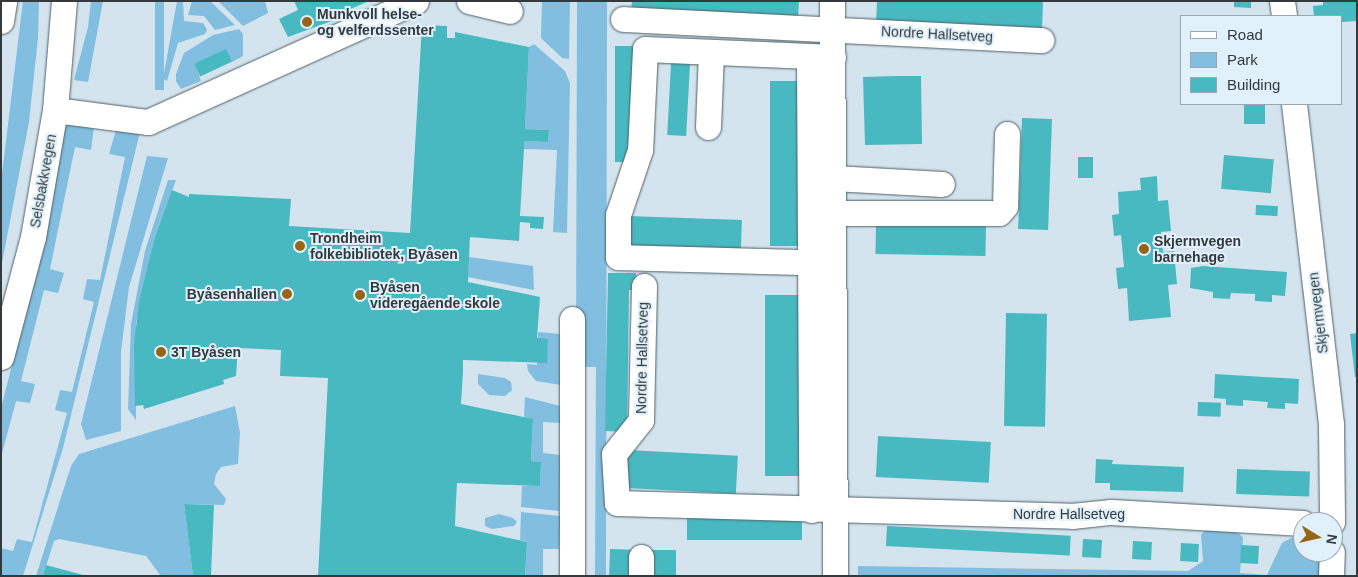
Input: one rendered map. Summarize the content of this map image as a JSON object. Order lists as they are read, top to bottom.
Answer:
{
  "streets": {
    "street": ["Nordre Hallsetveg", "Selsbakkvegen", "Skjermvegen"]
  },
  "places": [
    "Munkvoll helse- og velferdssenter",
    "Trondheim folkebibliotek, Byåsen",
    "Skjermvegen barnehage",
    "Byåsenhallen",
    "Byåsen videregående skole",
    "3T Byåsen"
  ],
  "legend": ["Road", "Park", "Building"],
  "north": "right"
}
